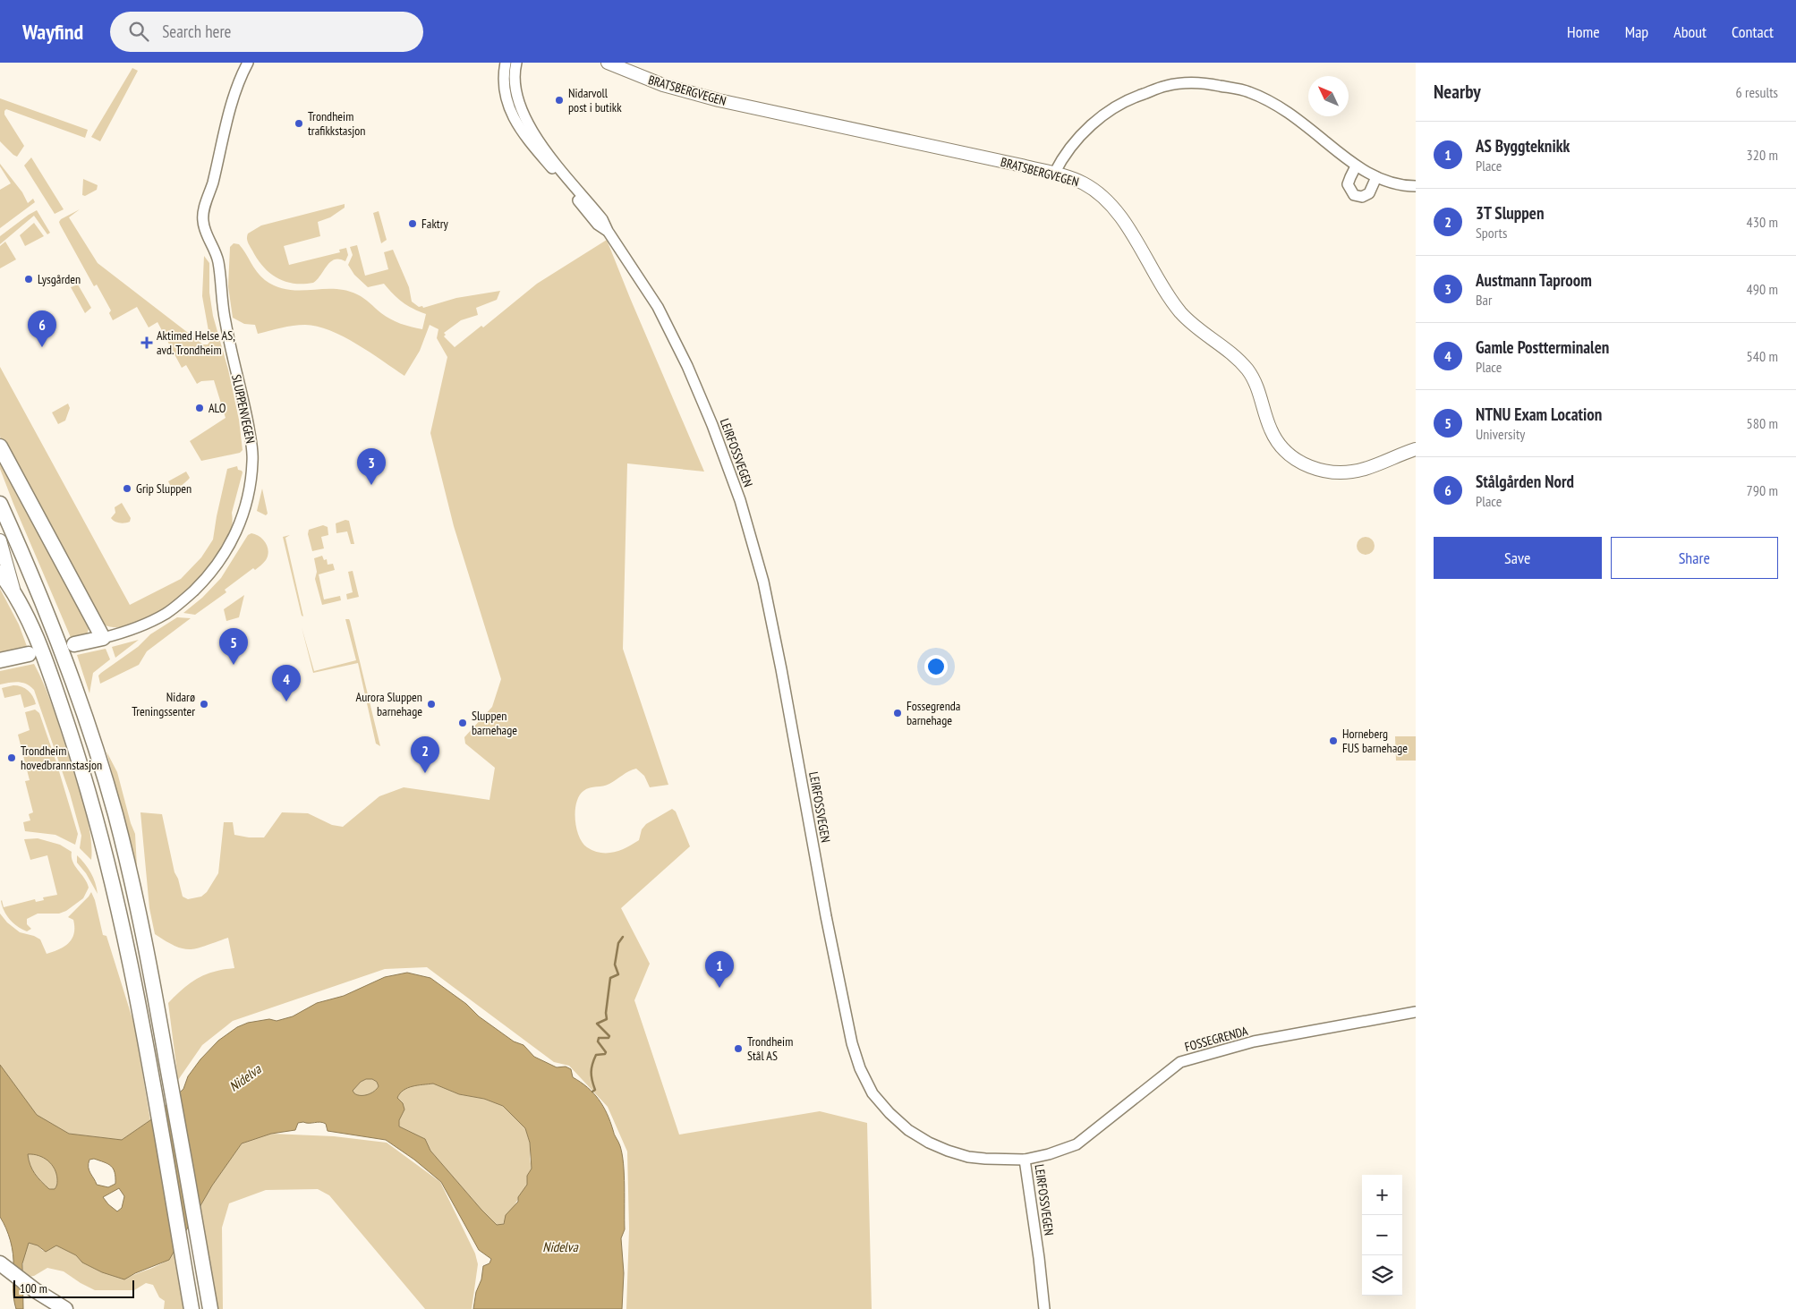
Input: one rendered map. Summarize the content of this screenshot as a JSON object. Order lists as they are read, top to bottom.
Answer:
{
  "streets": {
    "highway": ["SLUPPENVEGEN"],
    "main road": ["BRATSBERGVEGEN"],
    "street": ["LEIRFOSSVEGEN", "FOSSEGRENDA"]
  },
  "crossings": [
    ["LEIRFOSSVEGEN", "FOSSEGRENDA"]
  ],
  "water": ["Nidelva"],
  "places": {
    "other": [
      "Nidarvoll post i butikk",
      "Trondheim trafikkstasjon",
      "Faktry",
      "Lysgården",
      "ALO",
      "Grip Sluppen",
      "Nidarø Treningssenter",
      "Aurora Sluppen barnehage",
      "Fossegrenda barnehage",
      "Sluppen barnehage",
      "Horneberg FUS barnehage",
      "Trondheim hovedbrannstasjon",
      "Trondheim Stål AS"
    ],
    "health": ["Aktimed Helse AS, avd. Trondheim"]
  },
  "scale_bar": "100 m",
  "north": "top left",
  "page": {
    "header": "Wayfind",
    "search": "Search here",
    "nav": [
      "Home",
      "Map",
      "About",
      "Contact"
    ],
    "heading": ["Nearby", "6 results"],
    "list": [
      {
        "mark": "1",
        "name": "AS Byggteknikk",
        "note": "Place",
        "value": "320 m"
      },
      {
        "mark": "2",
        "name": "3T Sluppen",
        "note": "Sports",
        "value": "430 m"
      },
      {
        "mark": "3",
        "name": "Austmann Taproom",
        "note": "Bar",
        "value": "490 m"
      },
      {
        "mark": "4",
        "name": "Gamle Postterminalen",
        "note": "Place",
        "value": "540 m"
      },
      {
        "mark": "5",
        "name": "NTNU Exam Location",
        "note": "University",
        "value": "580 m"
      },
      {
        "mark": "6",
        "name": "Stålgården Nord",
        "note": "Place",
        "value": "790 m"
      }
    ],
    "pins": [
      "6",
      "3",
      "5",
      "4",
      "2",
      "1"
    ],
    "buttons": ["Save", "Share"],
    "map_buttons": ["+", "−"],
    "scale": "100 m"
  }
}
